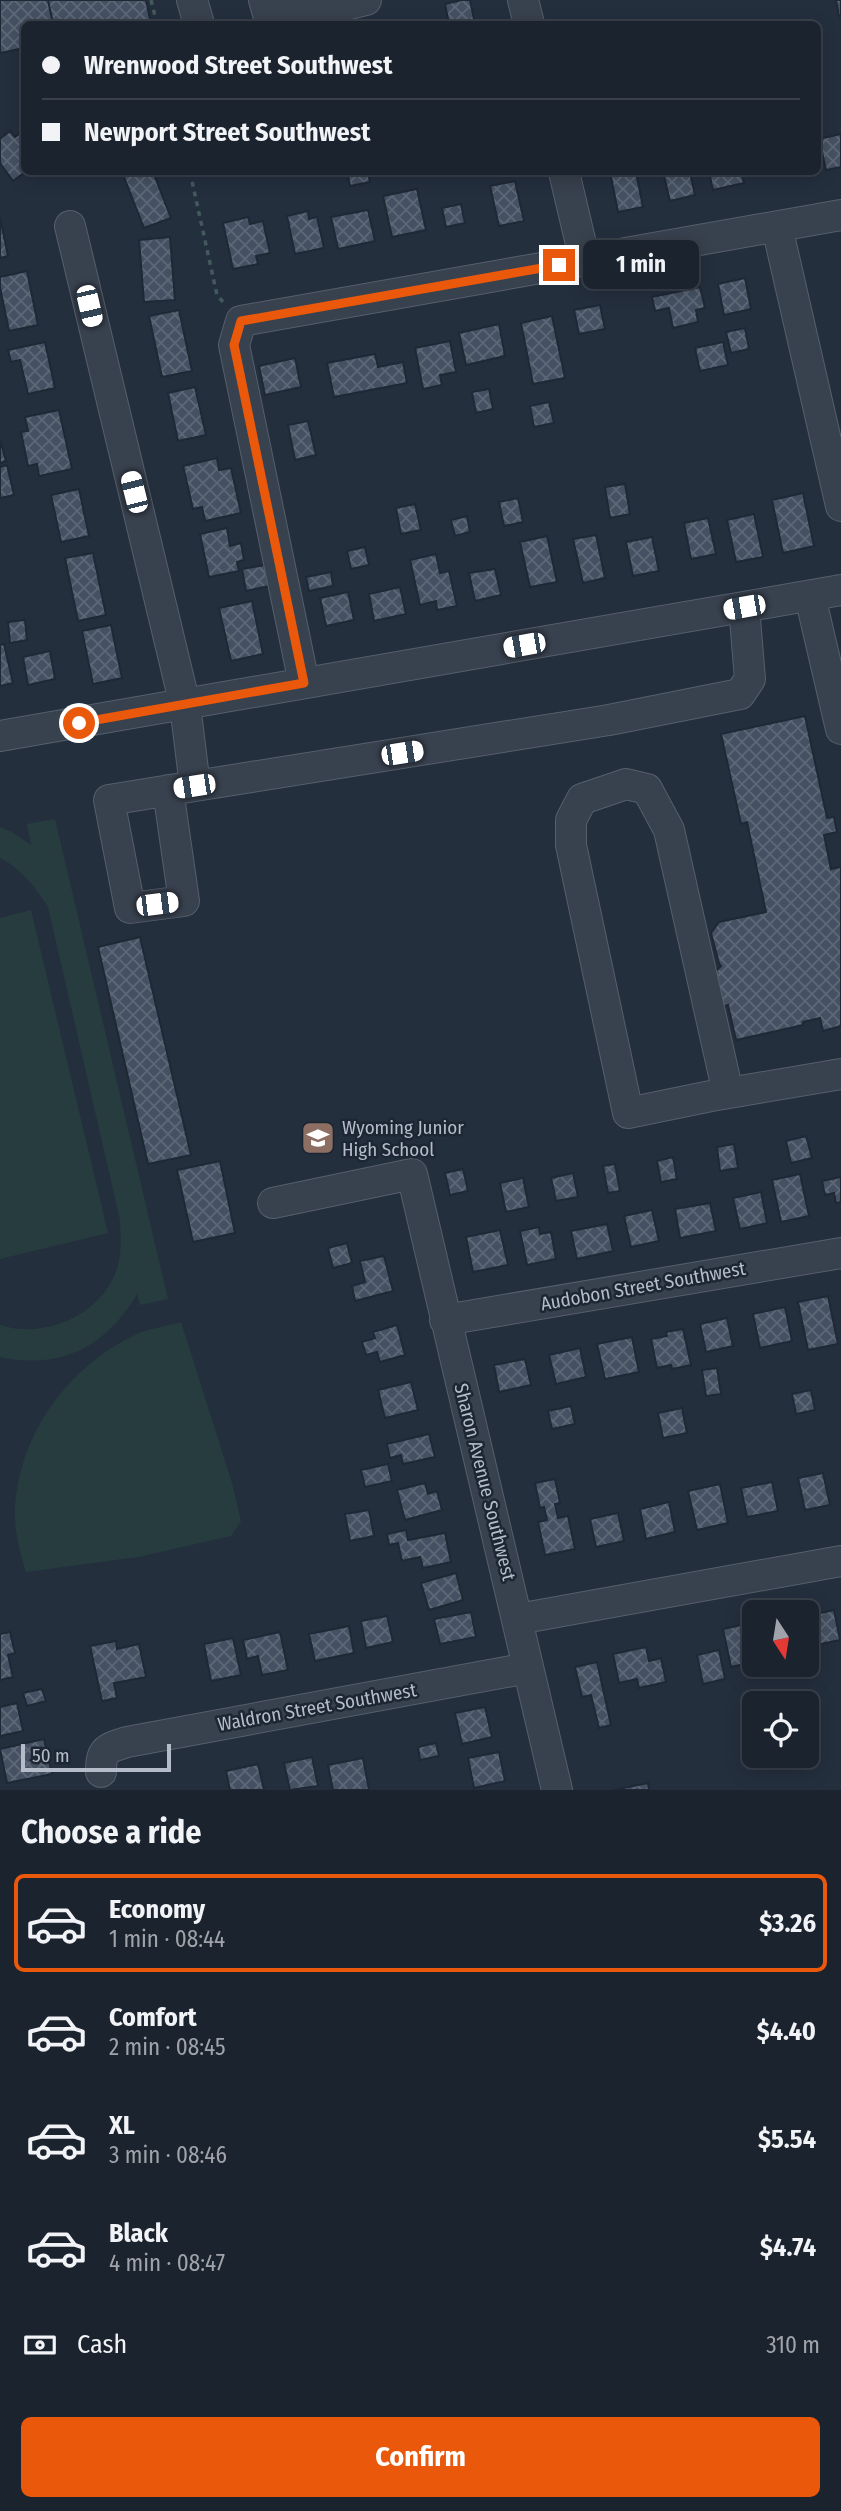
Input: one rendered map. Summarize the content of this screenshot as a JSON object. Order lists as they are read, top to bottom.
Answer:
{
  "streets": {
    "street": ["Audobon Street Southwest", "Sharon Avenue Southwest", "Waldron Street Southwest"]
  },
  "crossings": [
    ["Audobon Street Southwest", "Sharon Avenue Southwest"],
    ["Sharon Avenue Southwest", "Waldron Street Southwest"]
  ],
  "places": {
    "school or university": ["Wyoming Junior High School"]
  },
  "scale_bar": "50 m",
  "north": "bottom",
  "page": {
    "banner": ["Wrenwood Street Southwest", "Newport Street Southwest"],
    "bubble": "1 min",
    "scale": "50 m",
    "heading": "Choose a ride",
    "list": [
      {
        "name": "Economy",
        "note": "1 min · 08:44",
        "value": "$3.26"
      },
      {
        "name": "Comfort",
        "note": "2 min · 08:45",
        "value": "$4.40"
      },
      {
        "name": "XL",
        "note": "3 min · 08:46",
        "value": "$5.54"
      },
      {
        "name": "Black",
        "note": "4 min · 08:47",
        "value": "$4.74"
      }
    ],
    "pay": ["Cash", "310 m"],
    "buttons": "Confirm"
  }
}
